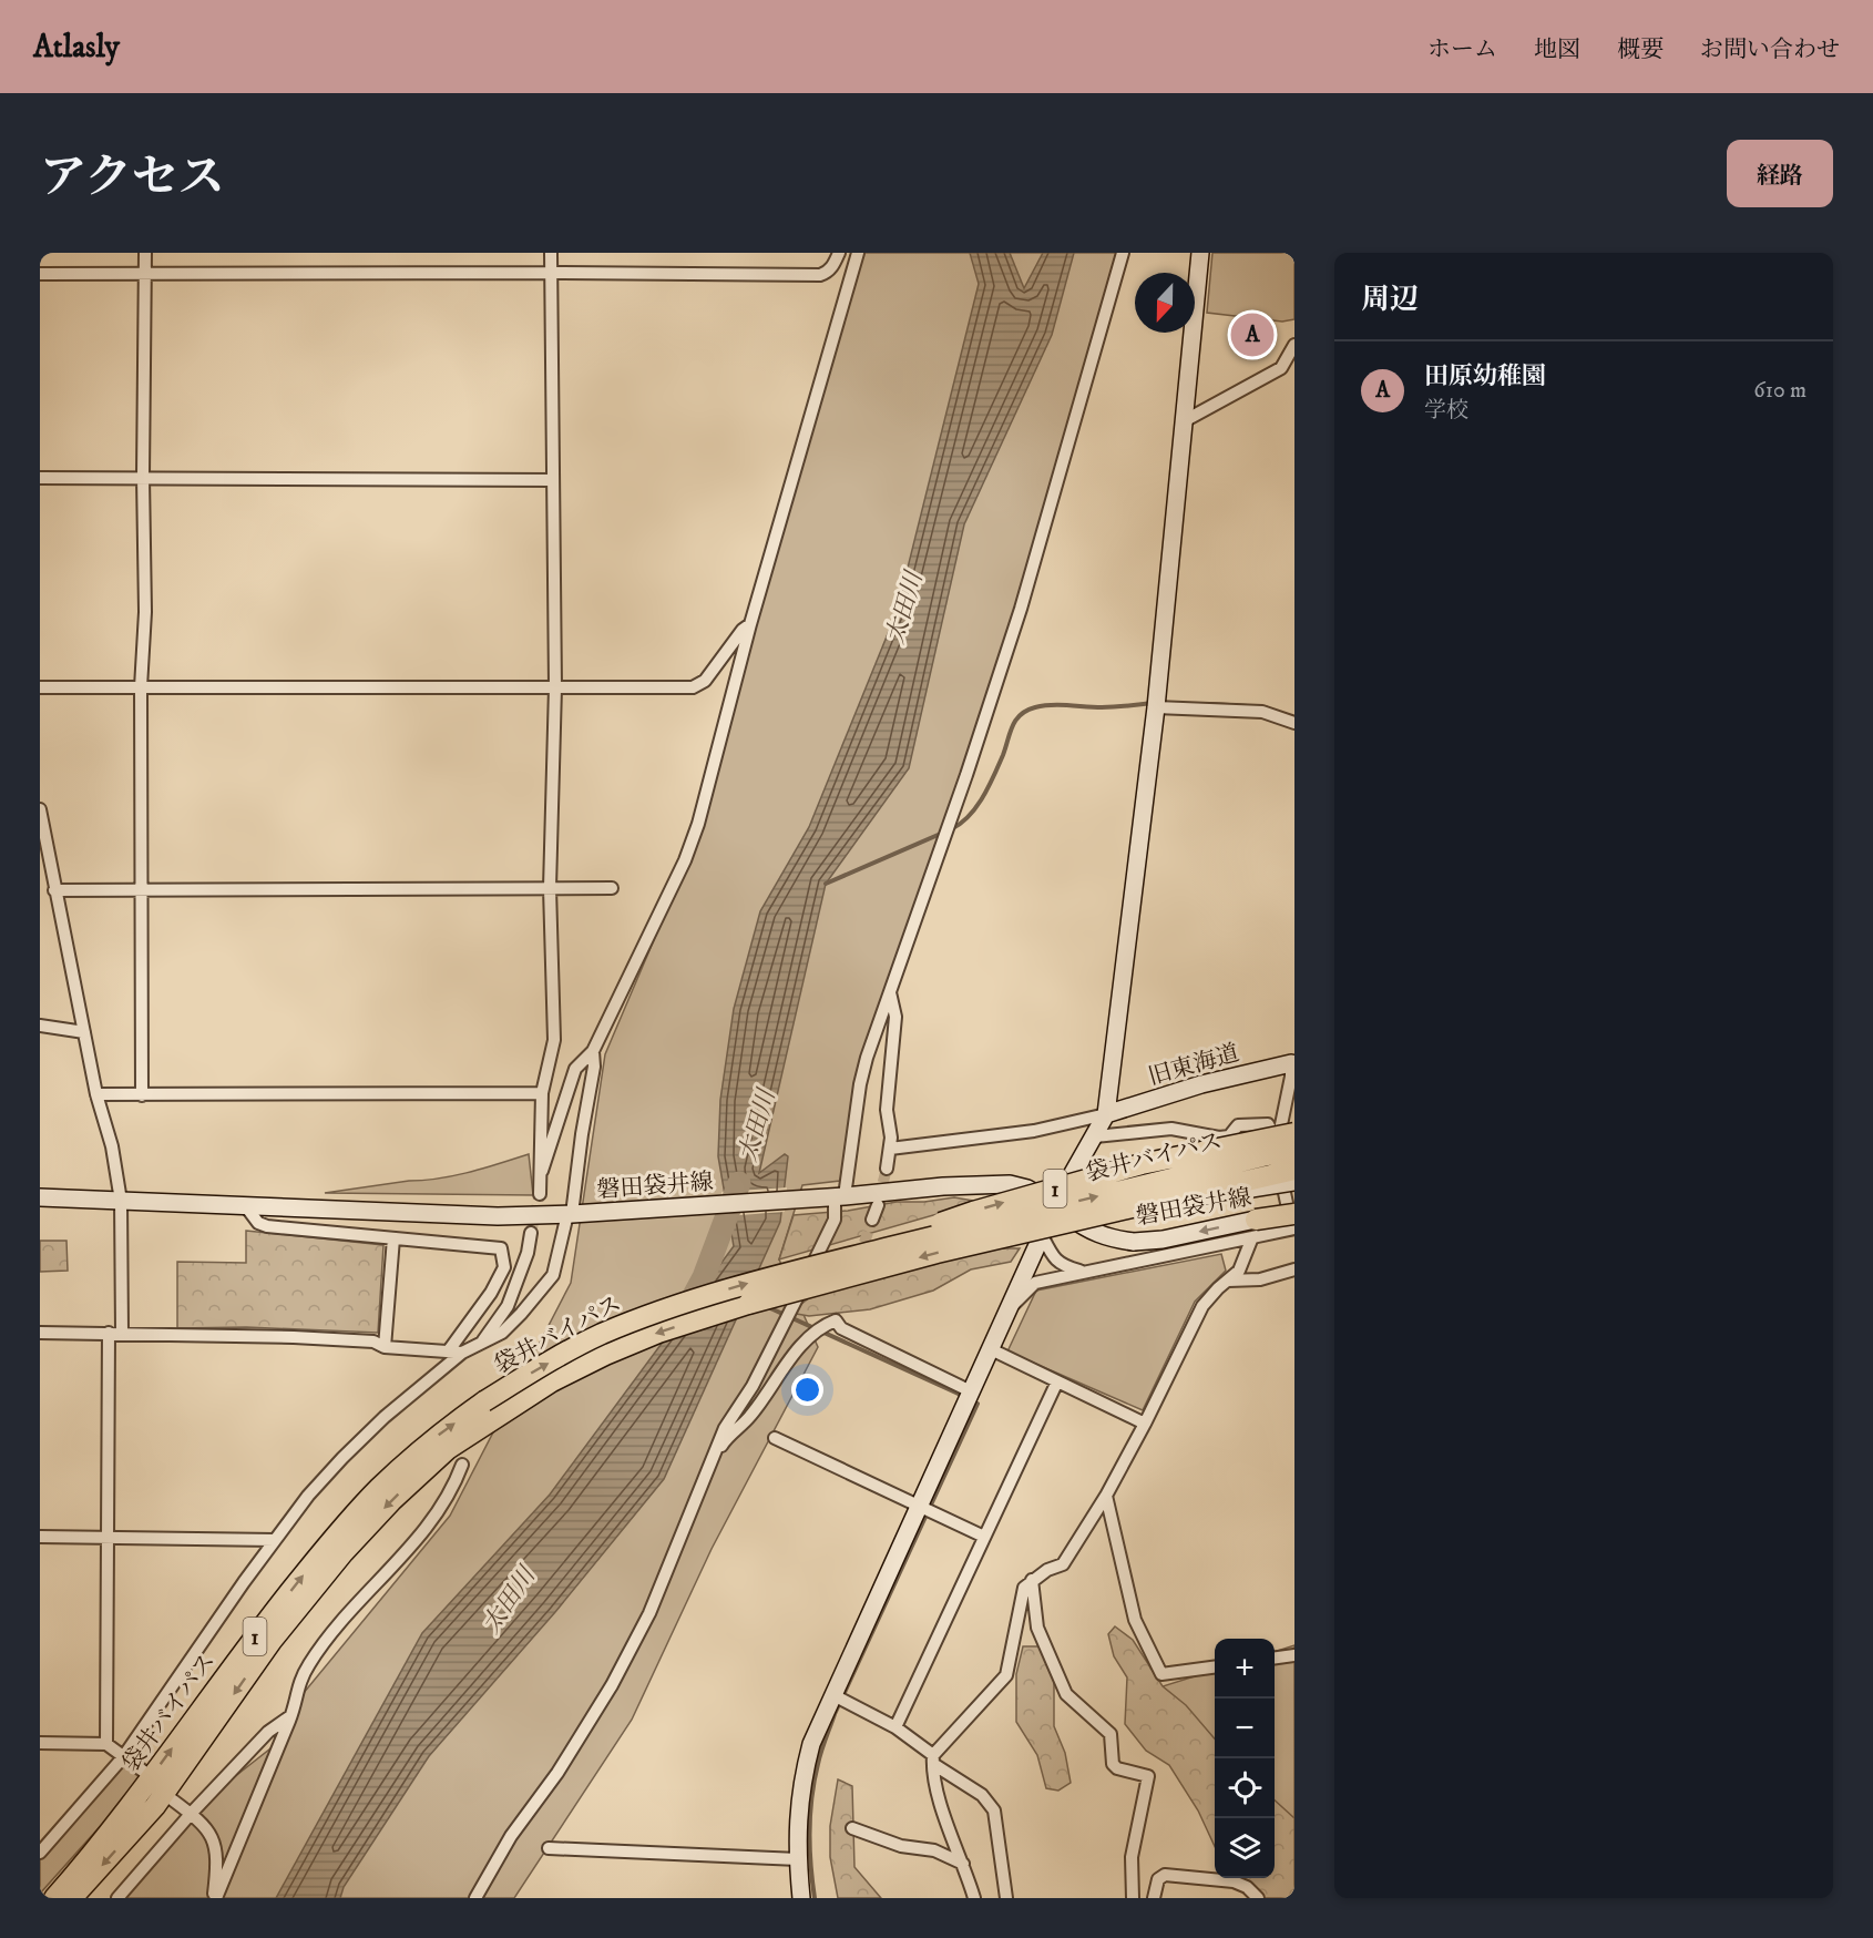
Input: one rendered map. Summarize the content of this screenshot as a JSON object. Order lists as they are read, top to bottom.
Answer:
{
  "streets": {
    "highway": ["袋井バイパス", "1"],
    "street": ["旧東海道", "磐田袋井線"]
  },
  "water": ["太田川"],
  "north": "bottom",
  "page": {
    "header": "Atlasly",
    "nav": [
      "ホーム",
      "地図",
      "概要",
      "お問い合わせ"
    ],
    "title": "アクセス",
    "buttons": "経路",
    "heading": "周辺",
    "pins": "A",
    "list": [
      {
        "mark": "A",
        "name": "田原幼稚園",
        "note": "学校",
        "value": "610 m"
      }
    ],
    "map_buttons": ["+", "−"]
  }
}
